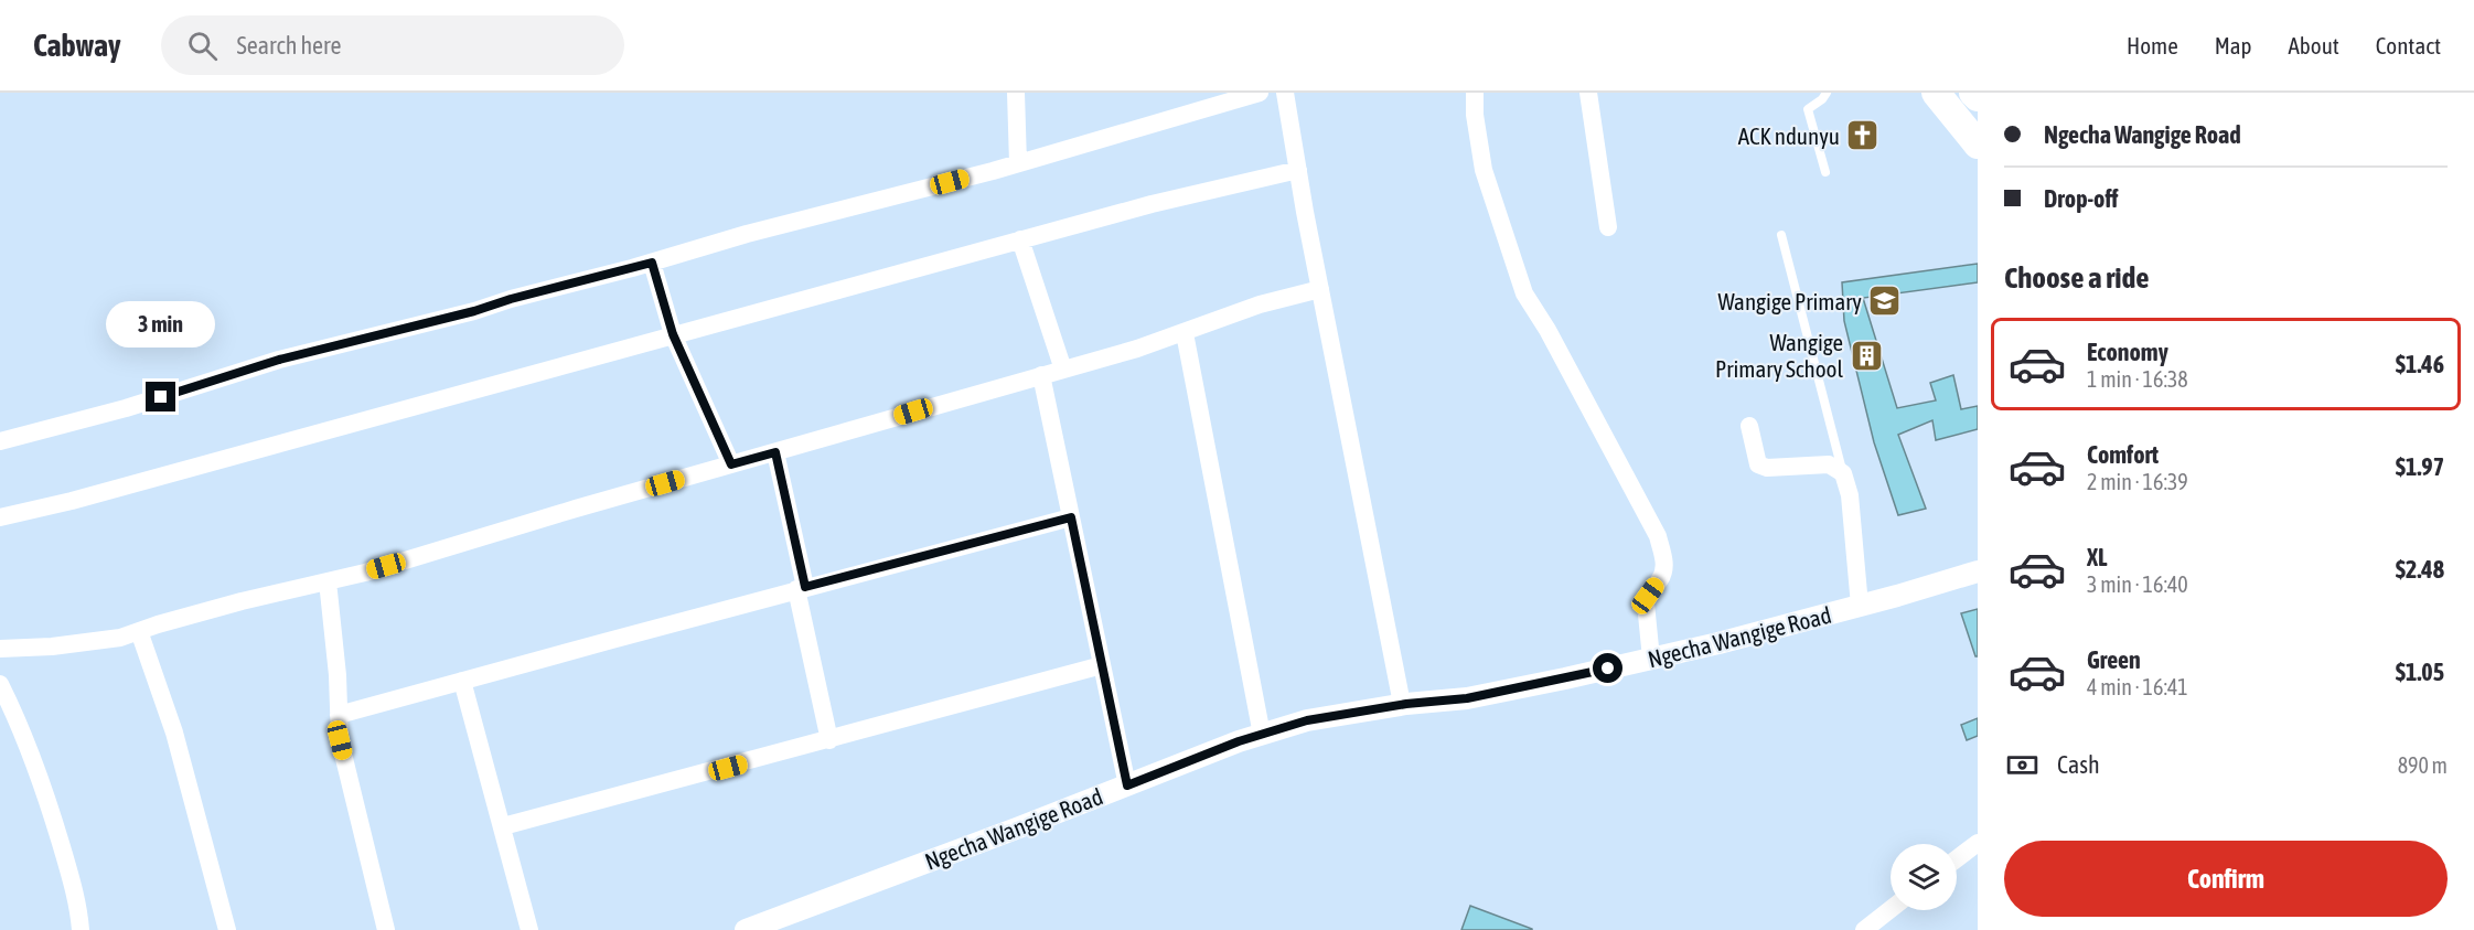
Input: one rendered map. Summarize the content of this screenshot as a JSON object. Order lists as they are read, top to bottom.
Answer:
{
  "streets": {
    "street": ["Ngecha Wangige Road"]
  },
  "places": {
    "church": ["ACK ndunyu"],
    "school or university": ["Wangige Primary"],
    "building": ["Wangige Primary School"]
  },
  "page": {
    "header": "Cabway",
    "search": "Search here",
    "nav": [
      "Home",
      "Map",
      "About",
      "Contact"
    ],
    "banner": ["Ngecha Wangige Road", "Drop-off"],
    "heading": "Choose a ride",
    "bubble": "3 min",
    "list": [
      {
        "name": "Economy",
        "note": "1 min · 16:38",
        "value": "$1.46"
      },
      {
        "name": "Comfort",
        "note": "2 min · 16:39",
        "value": "$1.97"
      },
      {
        "name": "XL",
        "note": "3 min · 16:40",
        "value": "$2.48"
      },
      {
        "name": "Green",
        "note": "4 min · 16:41",
        "value": "$1.05"
      }
    ],
    "pay": ["Cash", "890 m"],
    "buttons": "Confirm"
  }
}
